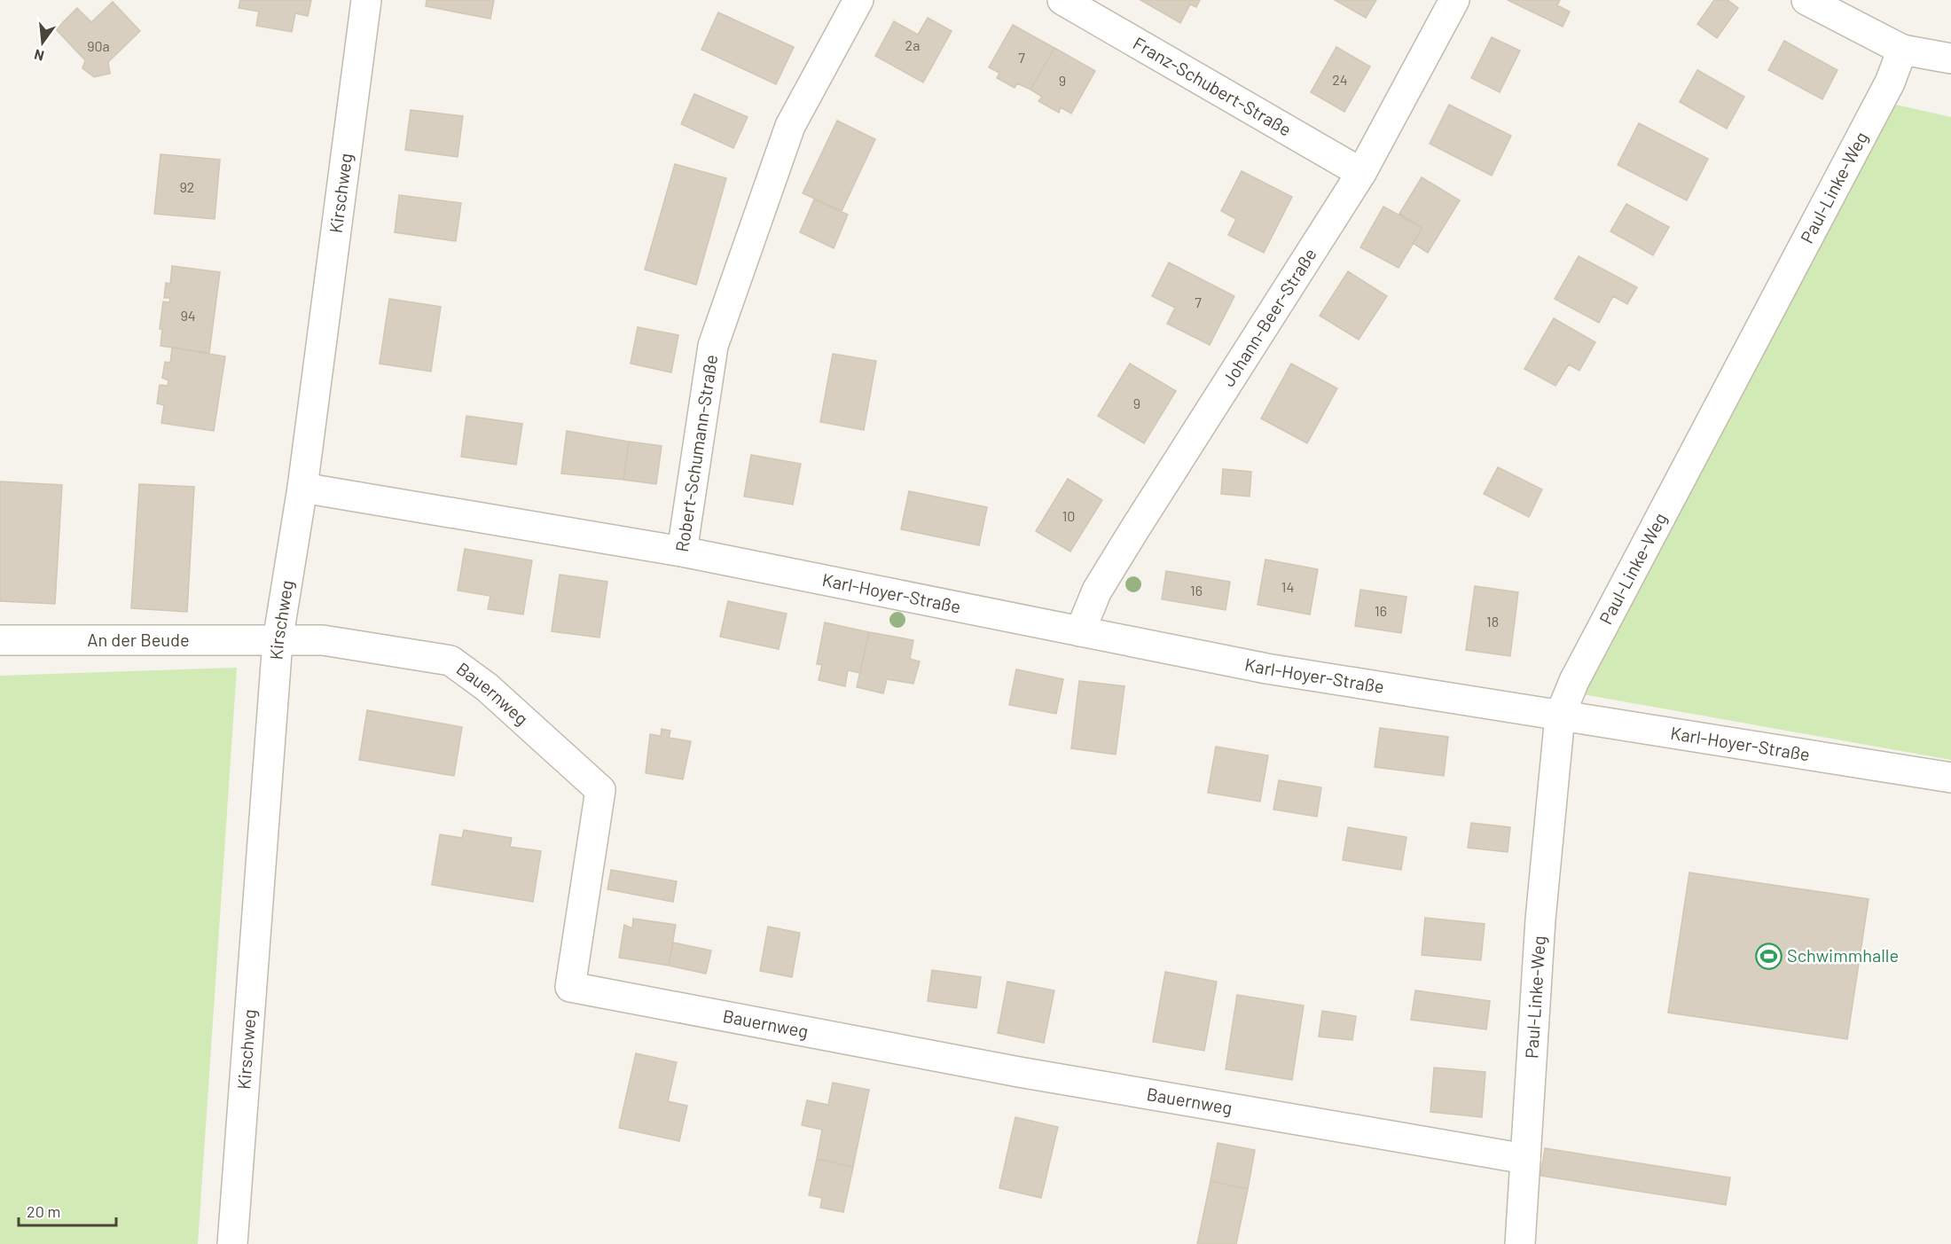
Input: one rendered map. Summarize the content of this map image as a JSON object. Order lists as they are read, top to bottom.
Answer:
{
  "streets": {
    "street": [
      "Franz-Schubert-Straße",
      "Paul-Linke-Weg",
      "Kirschweg",
      "Johann-Beer-Straße",
      "Robert-Schumann-Straße",
      "Karl-Hoyer-Straße",
      "An der Beude",
      "Bauernweg"
    ]
  },
  "crossings": [
    ["Franz-Schubert-Straße", "Johann-Beer-Straße"],
    ["Paul-Linke-Weg", "Karl-Hoyer-Straße"],
    ["Paul-Linke-Weg", "Bauernweg"],
    ["Kirschweg", "Robert-Schumann-Straße"],
    ["Kirschweg", "An der Beude"],
    ["Kirschweg", "Bauernweg"],
    ["Johann-Beer-Straße", "Karl-Hoyer-Straße"],
    ["Robert-Schumann-Straße", "Karl-Hoyer-Straße"],
    ["An der Beude", "Bauernweg"]
  ],
  "places": {
    "sports": ["Schwimmhalle"]
  },
  "house_numbers": [
    "2a",
    "90a",
    "7",
    "24",
    "9",
    "92",
    "7",
    "94",
    "9",
    "10",
    "14",
    "16",
    "16",
    "18"
  ],
  "scale_bar": "20 m",
  "north": "bottom"
}
